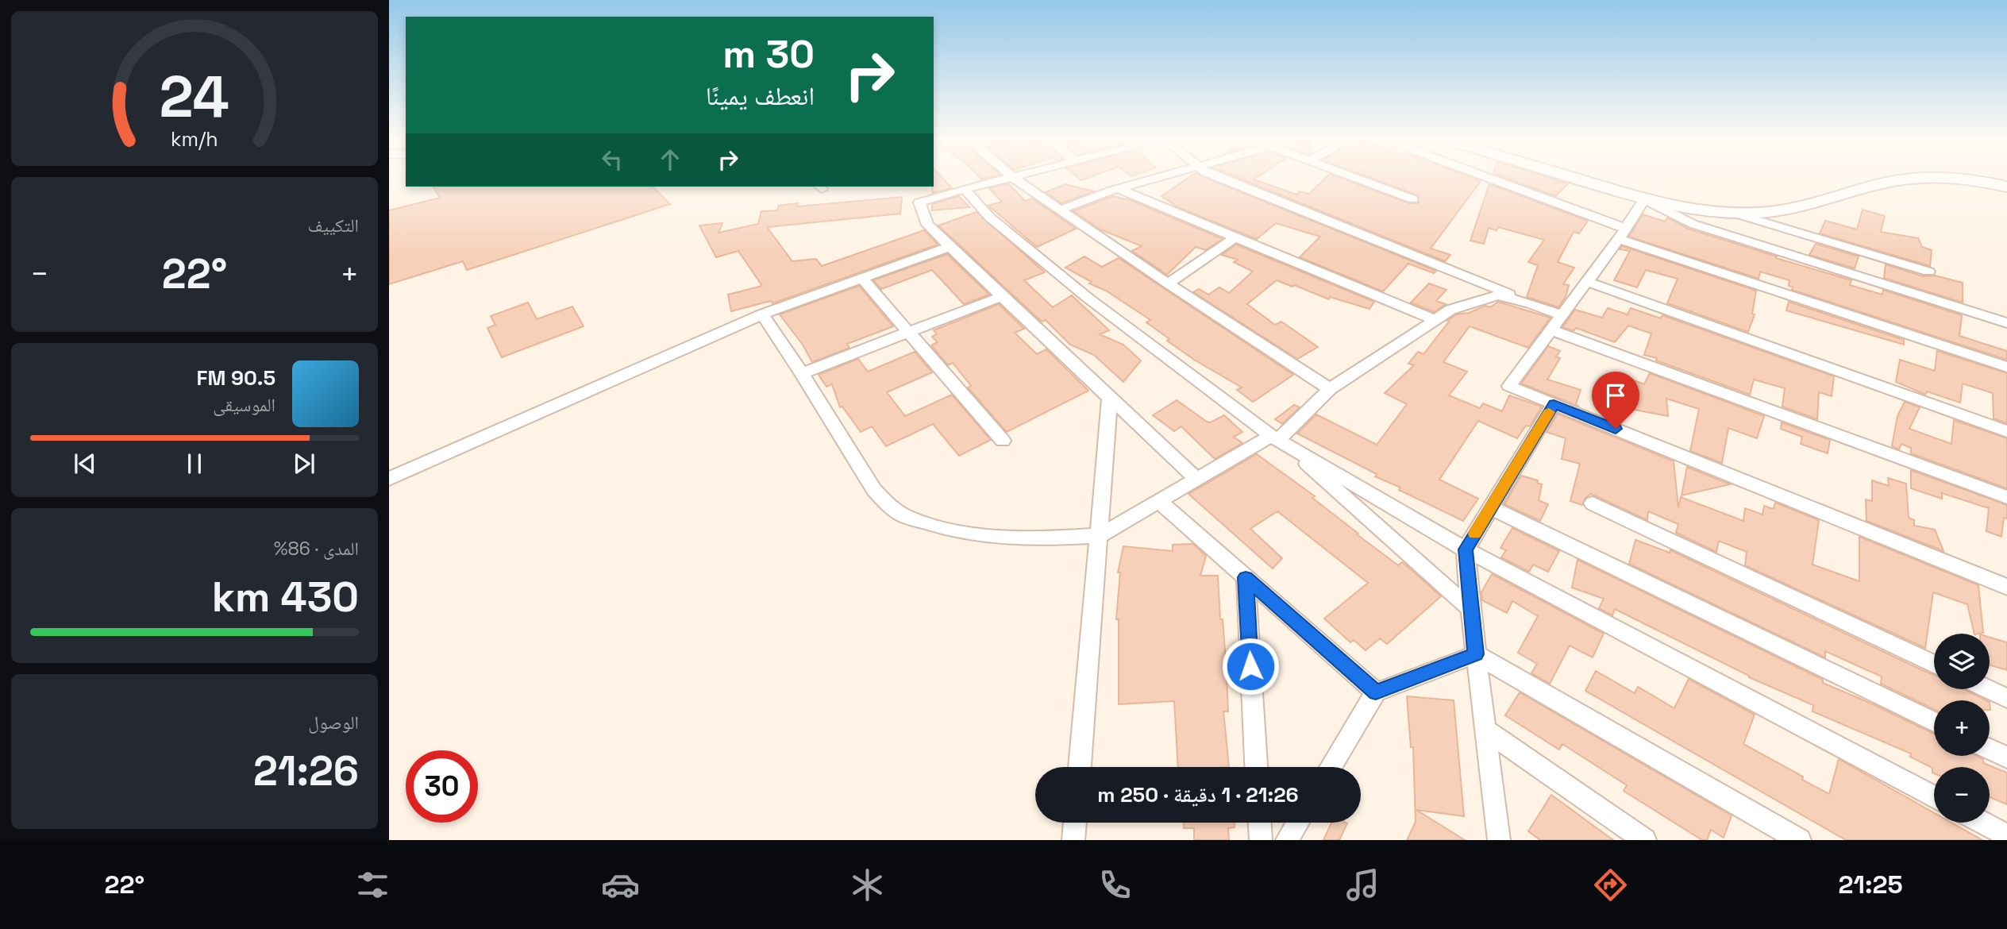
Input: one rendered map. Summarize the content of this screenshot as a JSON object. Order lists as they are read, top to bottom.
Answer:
{
  "page": {
    "turn": ["30 m", "انعطف يمينًا"],
    "tile": [
      "التكييف",
      ["المدى · 86%", "430 km"],
      ["الوصول", "21:26"]
    ],
    "heat": ["−", "22°", "+"],
    "song": ["90.5 FM", "الموسيقى"],
    "map_buttons": ["+", "−"],
    "limit": "30",
    "trip": "21:26 · 1 دقيقة · 250 m",
    "tabs": ["21:25", "22°"],
    "gauge": ["24", "km/h"]
  }
}
